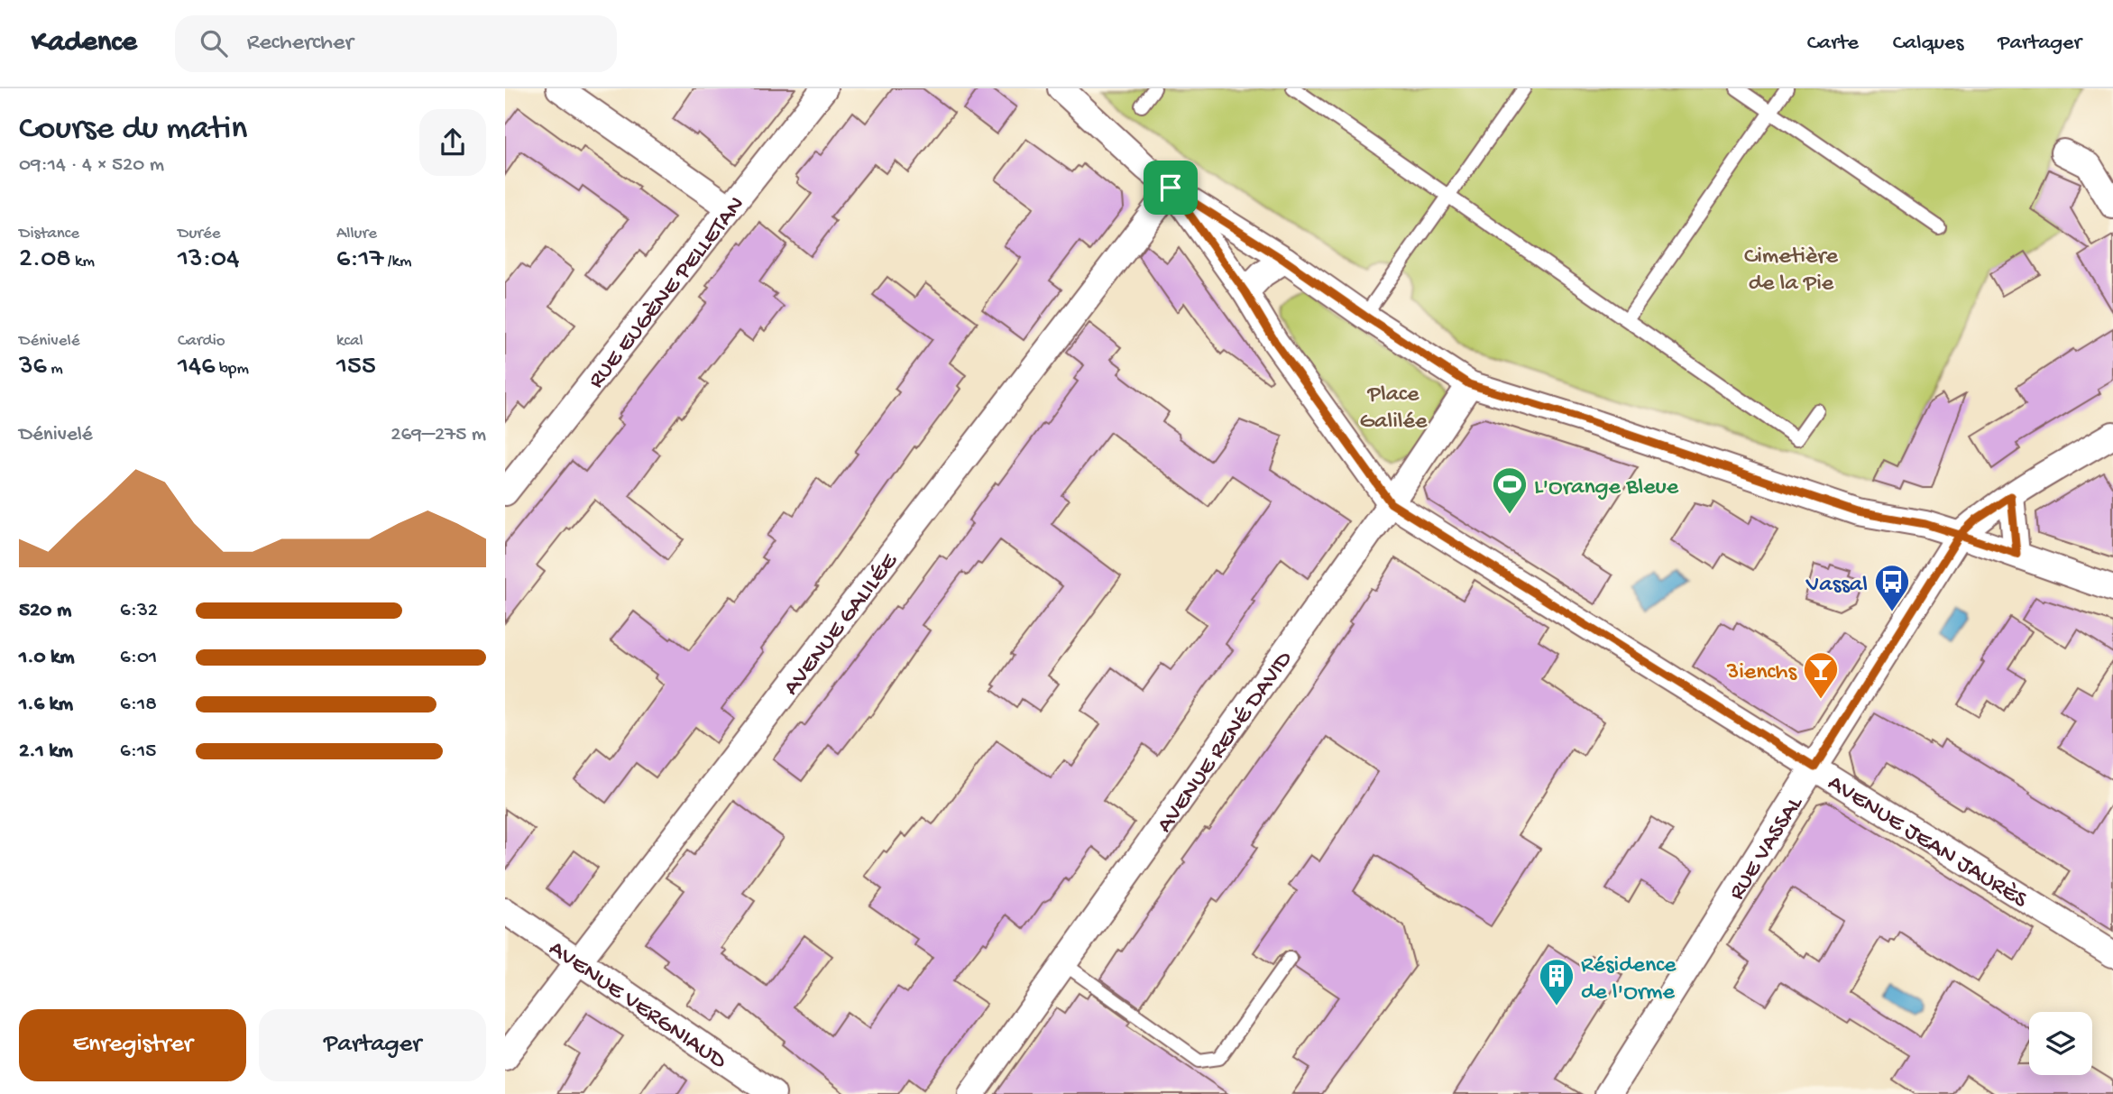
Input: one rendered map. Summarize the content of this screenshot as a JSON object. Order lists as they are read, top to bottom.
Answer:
{
  "streets": {
    "street": [
      "RUE EUGÈNE PELLETAN",
      "AVENUE GALILÉE",
      "AVENUE RENÉ DAVID",
      "AVENUE JEAN JAURÈS",
      "RUE VASSAL",
      "AVENUE VERGNIAUD"
    ]
  },
  "crossings": [
    ["AVENUE GALILÉE", "AVENUE VERGNIAUD"],
    ["AVENUE RENÉ DAVID", "AVENUE JEAN JAURÈS"],
    ["AVENUE JEAN JAURÈS", "RUE VASSAL"]
  ],
  "parks": ["Cimetière de la Pie", "Place Galilée"],
  "places": {
    "sports": ["L'Orange Bleue"],
    "bus stop": ["Vassal"],
    "bar": ["3ienchs"],
    "building": ["Résidence de l'Orme"]
  },
  "page": {
    "header": "Kadence",
    "search": "Rechercher",
    "nav": ["Carte", "Calques", "Partager"],
    "heading": ["Course du matin", "09:14 · 4 × 520 m"],
    "stats": [
      ["Distance", "2.08 km"],
      ["Durée", "13:04"],
      ["Allure", "6:17 /km"],
      ["Dénivelé", "36 m"],
      ["Cardio", "146 bpm"],
      ["kcal", "155"]
    ],
    "chart": ["Dénivelé", "269–275 m"],
    "list": [
      {
        "name": "520 m",
        "note": "6:32"
      },
      {
        "name": "1.0 km",
        "note": "6:01"
      },
      {
        "name": "1.6 km",
        "note": "6:18"
      },
      {
        "name": "2.1 km",
        "note": "6:15"
      }
    ],
    "buttons": ["Enregistrer", "Partager"]
  }
}
